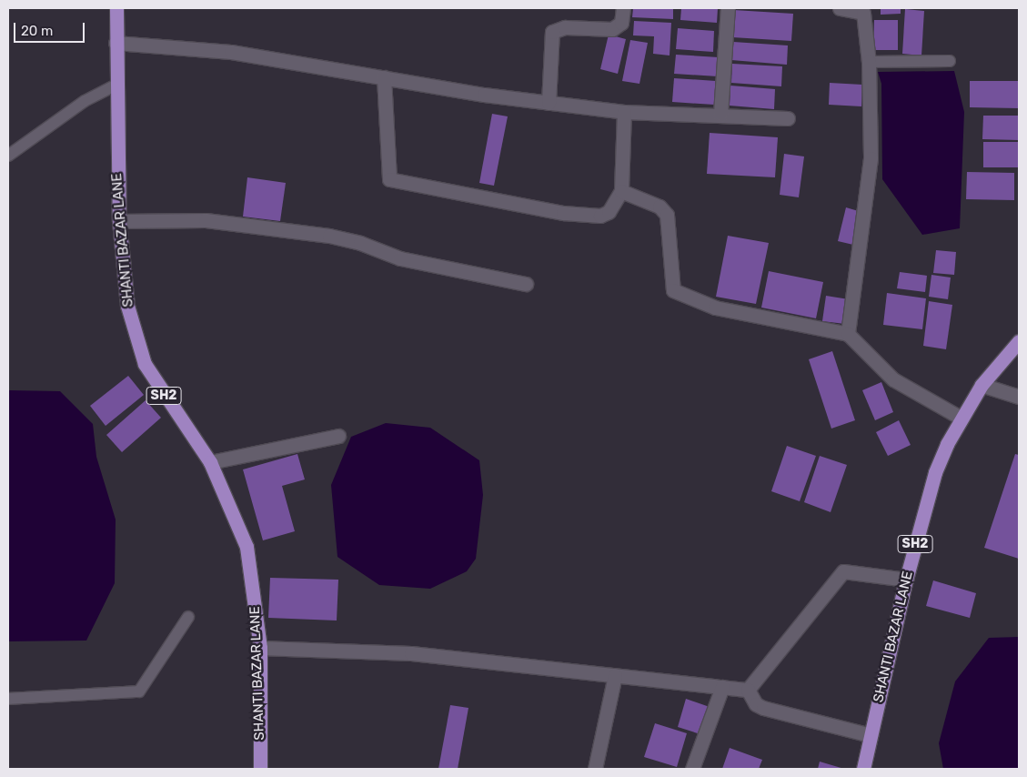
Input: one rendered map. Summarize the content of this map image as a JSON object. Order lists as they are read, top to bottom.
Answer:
{
  "streets": {
    "main road": ["SHANTI BAZAR LANE", "SH2"]
  },
  "scale_bar": "20 m"
}
